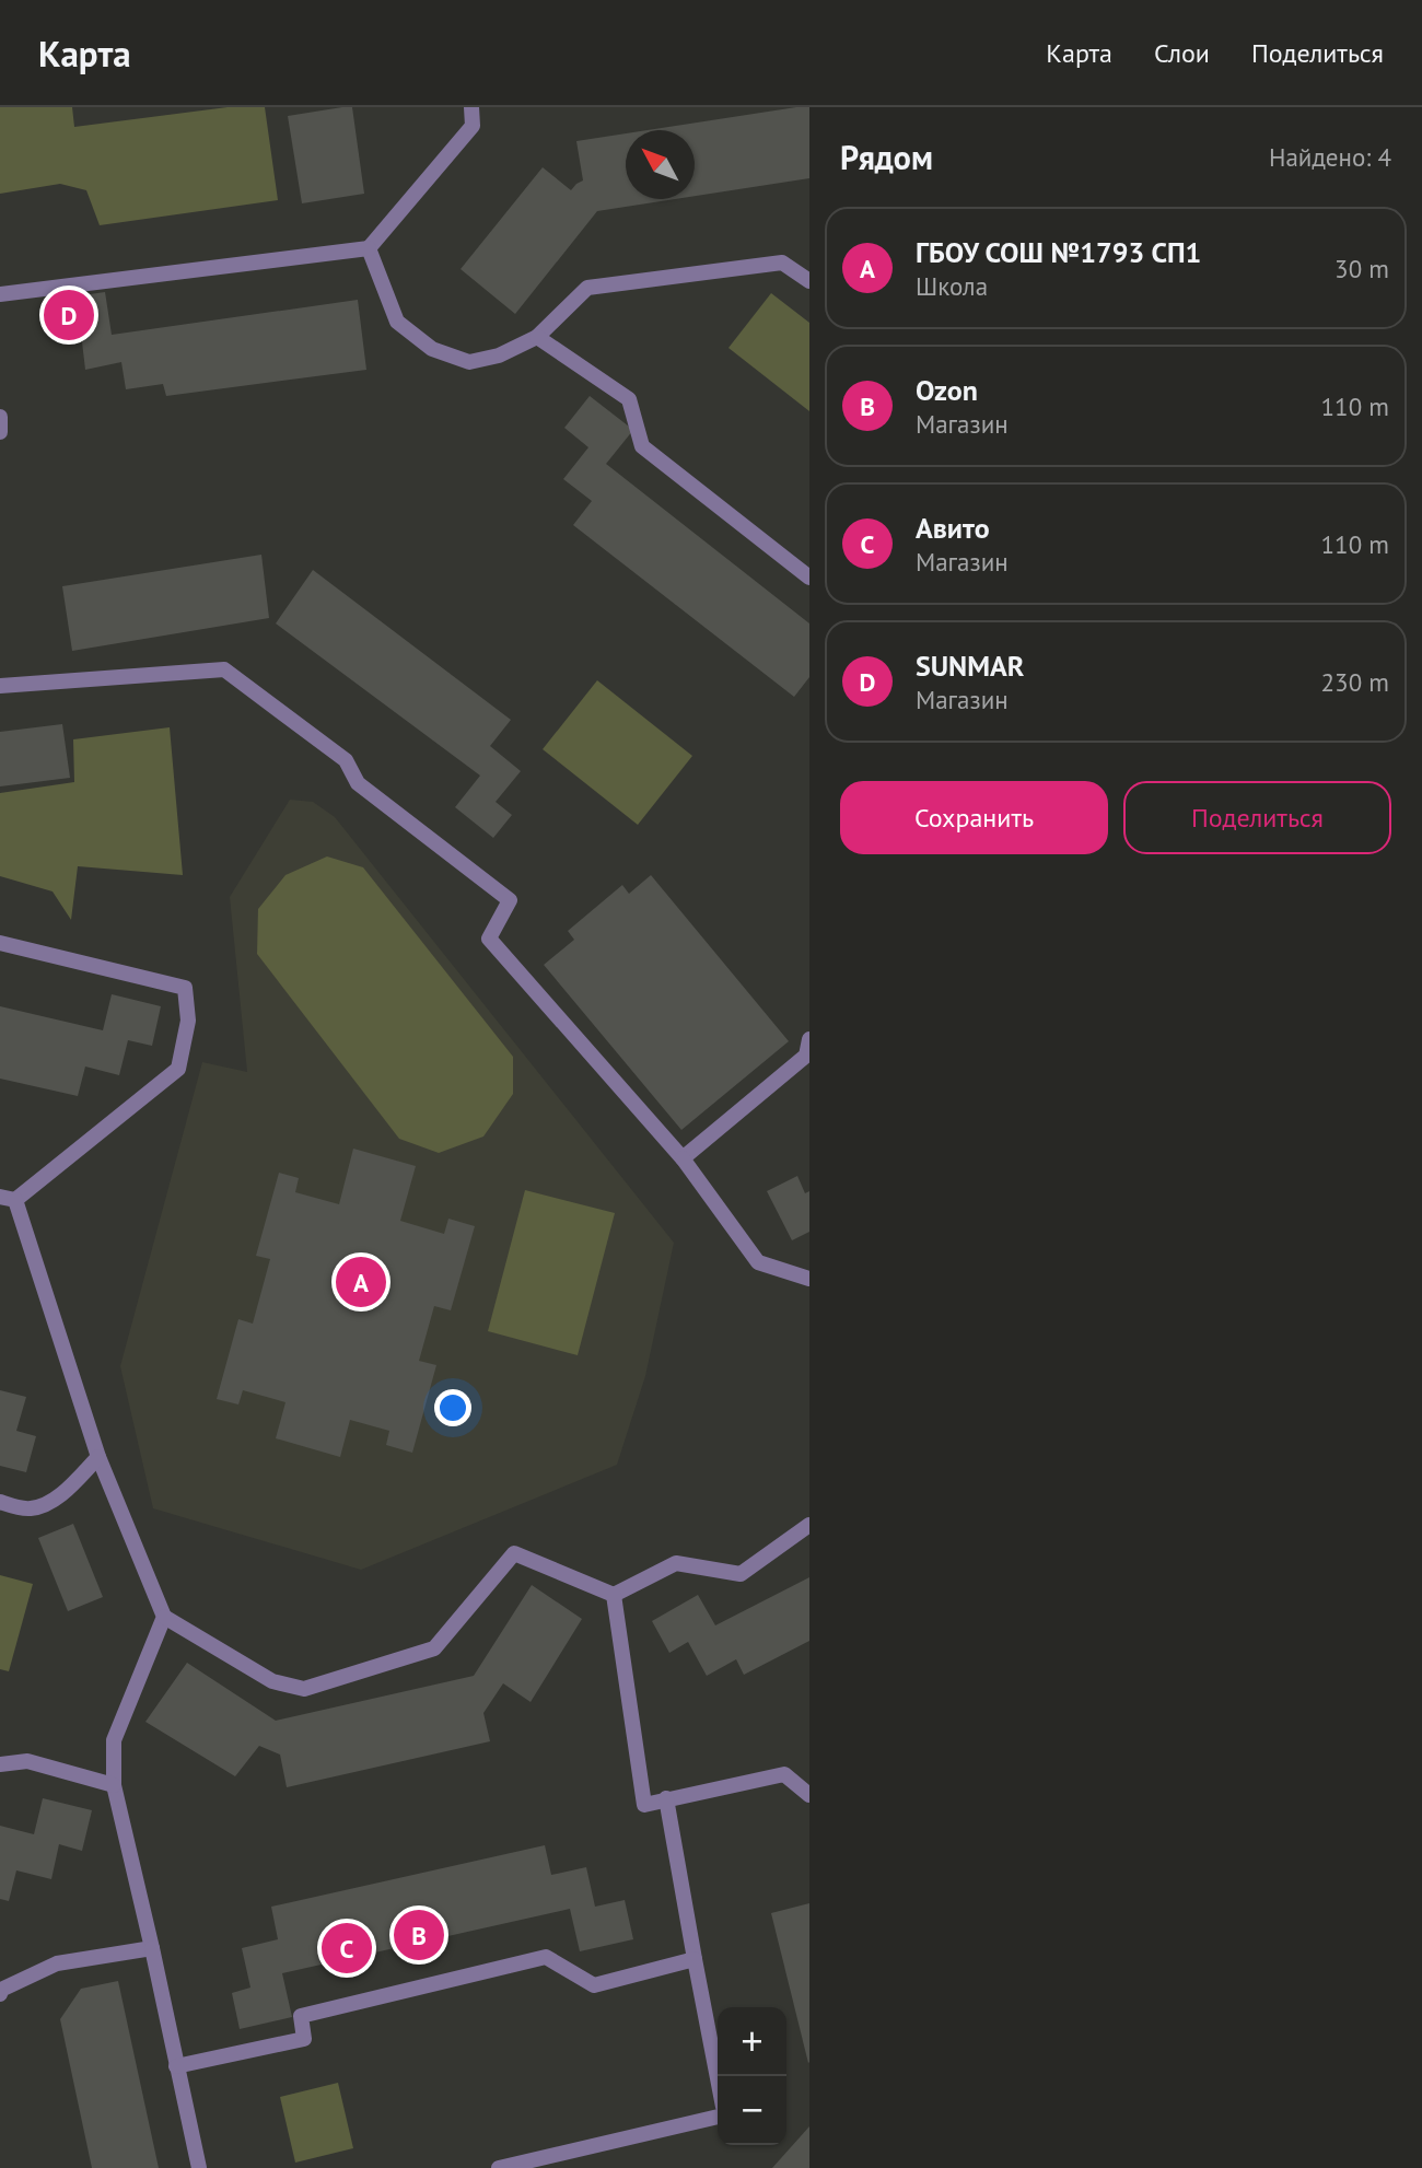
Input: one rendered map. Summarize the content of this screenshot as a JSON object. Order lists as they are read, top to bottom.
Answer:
{
  "north": "top left",
  "page": {
    "header": "Карта",
    "nav": ["Карта", "Слои", "Поделиться"],
    "heading": ["Рядом", "Найдено: 4"],
    "list": [
      {
        "mark": "A",
        "name": "ГБОУ СОШ №1793 СП1",
        "note": "Школа",
        "value": "30 m"
      },
      {
        "mark": "B",
        "name": "Ozon",
        "note": "Магазин",
        "value": "110 m"
      },
      {
        "mark": "C",
        "name": "Авито",
        "note": "Магазин",
        "value": "110 m"
      },
      {
        "mark": "D",
        "name": "SUNMAR",
        "note": "Магазин",
        "value": "230 m"
      }
    ],
    "pins": [
      "D",
      "A",
      "B",
      "C"
    ],
    "buttons": ["Сохранить", "Поделиться"],
    "map_buttons": ["+", "−"]
  }
}
